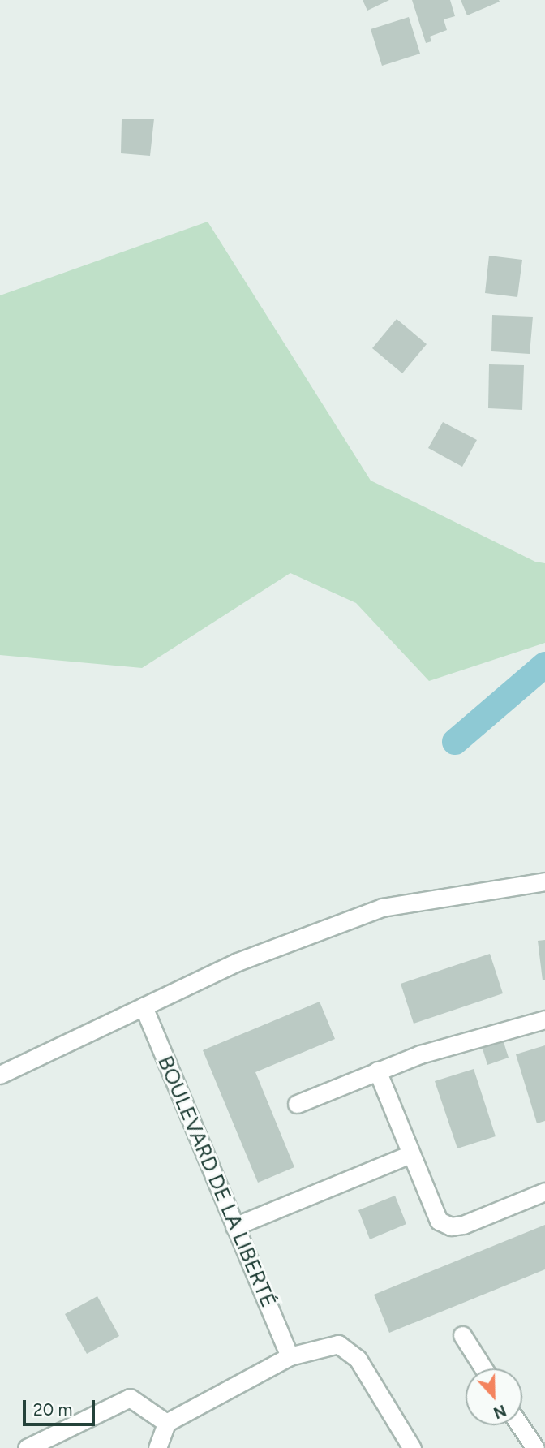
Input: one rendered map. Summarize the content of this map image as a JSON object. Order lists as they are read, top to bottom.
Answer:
{
  "streets": {
    "street": ["BOULEVARD DE LA LIBERTÉ"]
  },
  "scale_bar": "20 m",
  "north": "bottom"
}
